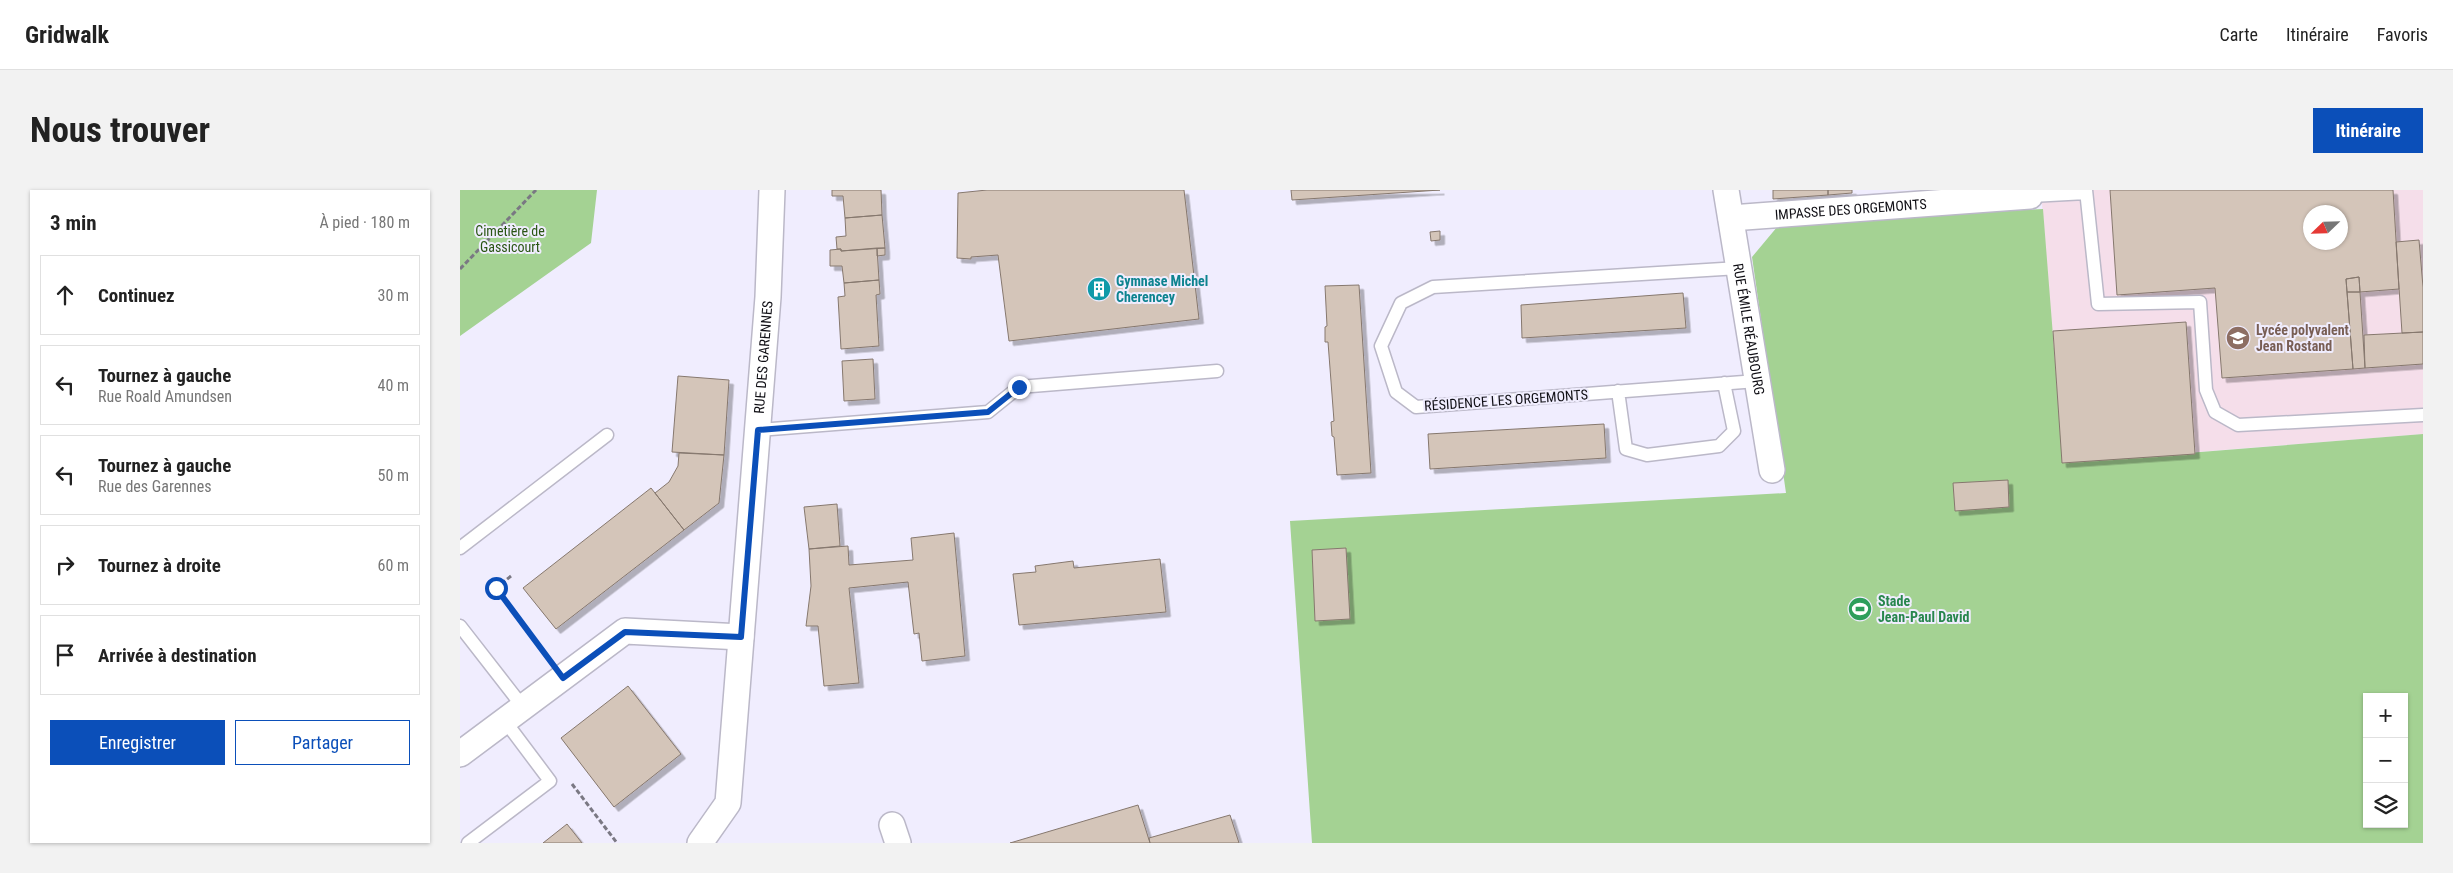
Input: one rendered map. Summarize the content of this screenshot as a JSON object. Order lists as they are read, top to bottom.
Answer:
{
  "streets": {
    "street": ["IMPASSE DES ORGEMONTS", "RUE ÉMILE RÉAUBOURG", "RUE DES GARENNES"],
    "lane": ["RÉSIDENCE LES ORGEMONTS"]
  },
  "crossings": [
    ["IMPASSE DES ORGEMONTS", "RUE ÉMILE RÉAUBOURG"],
    ["RUE ÉMILE RÉAUBOURG", "RÉSIDENCE LES ORGEMONTS"]
  ],
  "parks": ["Cimetière de Gassicourt"],
  "places": {
    "building": ["Gymnase Michel Cherencey"],
    "school or university": ["Lycée polyvalent Jean Rostand"],
    "sports": ["Stade Jean-Paul David"]
  },
  "north": "bottom left",
  "page": {
    "header": "Gridwalk",
    "nav": ["Carte", "Itinéraire", "Favoris"],
    "buttons": [
      "Itinéraire",
      ["Enregistrer", "Partager"]
    ],
    "title": "Nous trouver",
    "heading": ["3 min", "À pied · 180 m"],
    "list": [
      ["Continuez", "30 m"],
      ["Tournez à gauche", "Rue Roald Amundsen", "40 m"],
      ["Tournez à gauche", "Rue des Garennes", "50 m"],
      ["Tournez à droite", "60 m"],
      "Arrivée à destination"
    ],
    "map_buttons": ["+", "−"]
  }
}
